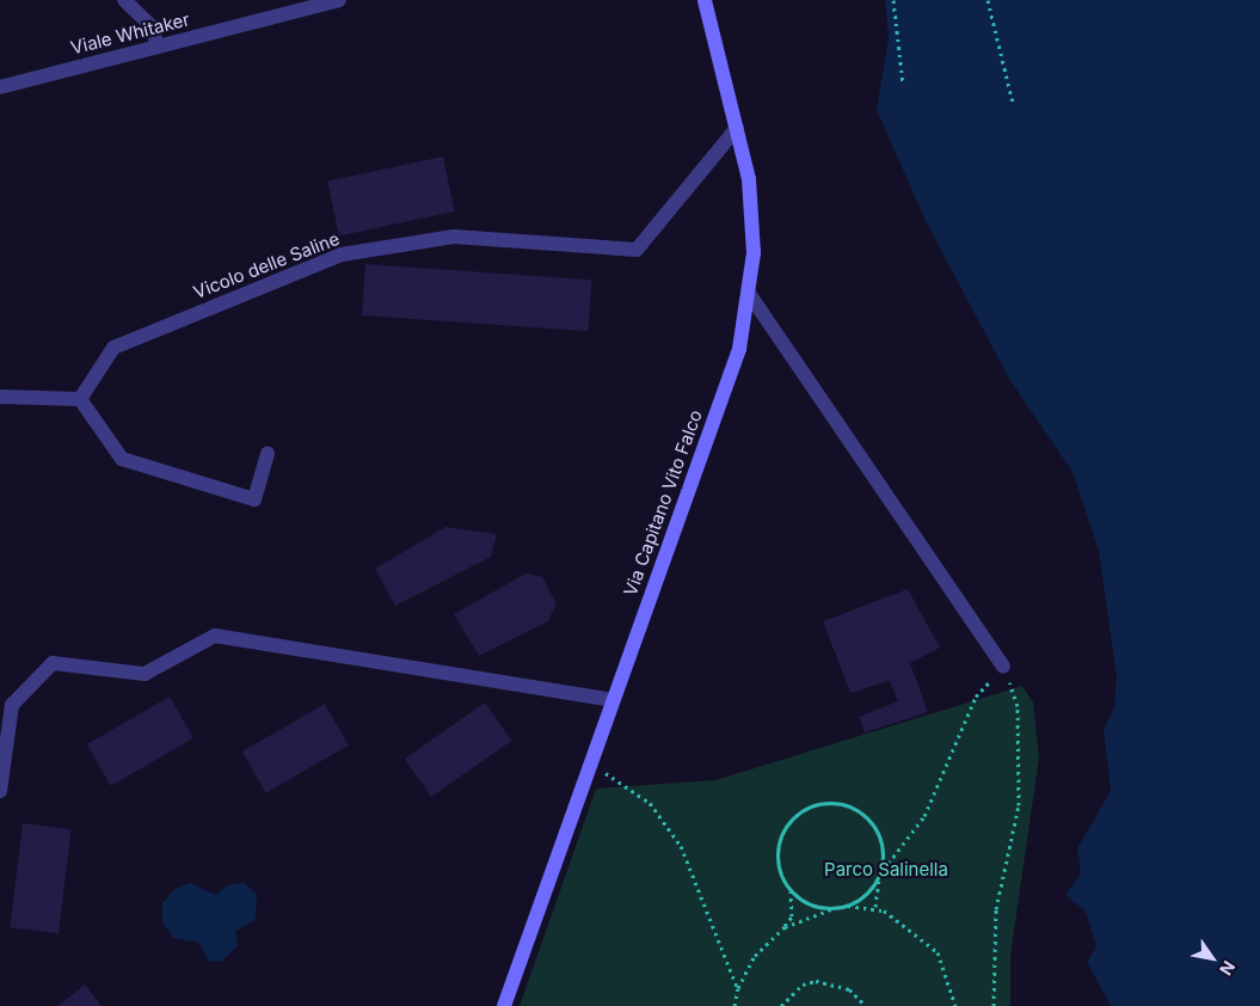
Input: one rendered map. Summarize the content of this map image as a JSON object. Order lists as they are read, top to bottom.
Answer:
{
  "streets": {
    "street": ["Viale Whitaker", "Vicolo delle Saline", "Via Capitano Vito Falco"]
  },
  "crossings": [
    ["Vicolo delle Saline", "Via Capitano Vito Falco"]
  ],
  "parks": ["Parco Salinella"],
  "north": "bottom right"
}
